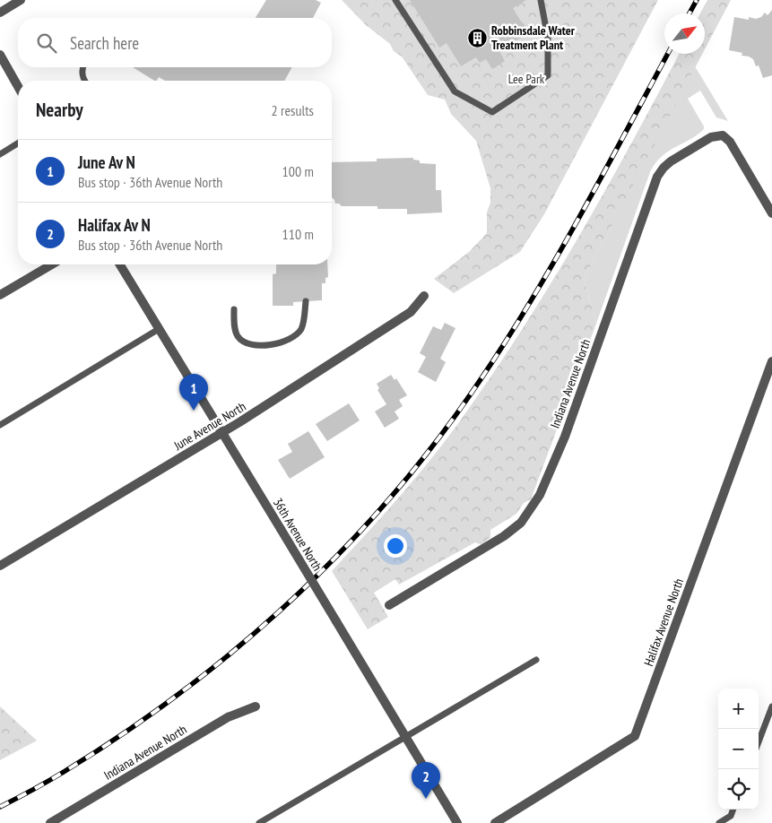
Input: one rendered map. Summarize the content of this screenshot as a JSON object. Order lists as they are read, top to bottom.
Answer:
{
  "streets": {
    "street": [
      "Indiana Avenue North",
      "June Avenue North",
      "36th Avenue North",
      "Halifax Avenue North"
    ]
  },
  "crossings": [
    ["June Avenue North", "36th Avenue North"]
  ],
  "parks": ["Lee Park"],
  "places": {
    "building": ["Robbinsdale Water Treatment Plant"]
  },
  "north": "top right",
  "page": {
    "search": "Search here",
    "heading": ["Nearby", "2 results"],
    "list": [
      {
        "mark": "1",
        "name": "June Av N",
        "note": "Bus stop · 36th Avenue North",
        "value": "100 m"
      },
      {
        "mark": "2",
        "name": "Halifax Av N",
        "note": "Bus stop · 36th Avenue North",
        "value": "110 m"
      }
    ],
    "pins": ["1", "2"],
    "map_buttons": ["+", "−"]
  }
}
